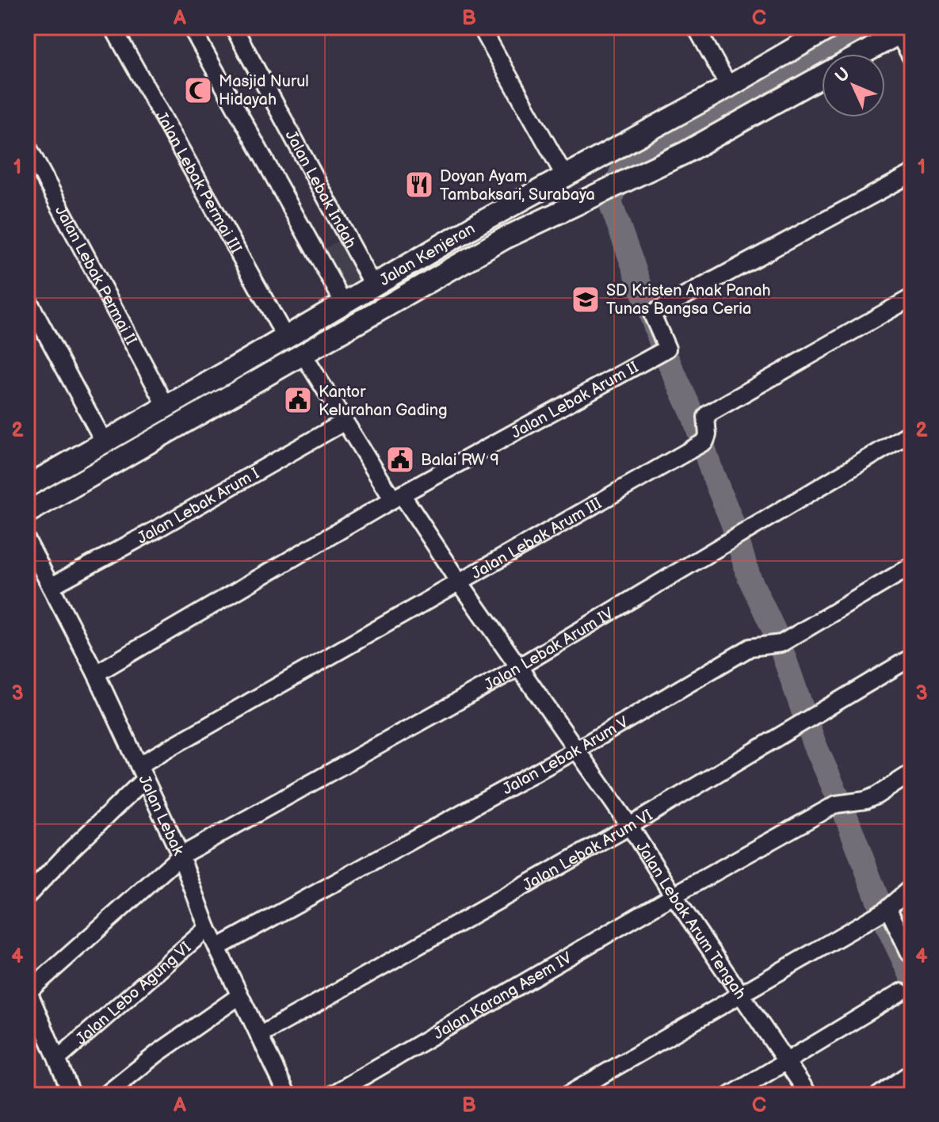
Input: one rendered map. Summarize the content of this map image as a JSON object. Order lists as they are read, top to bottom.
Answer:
{
  "streets": {
    "main road": ["Jalan Kenjeran"],
    "street": [
      "Jalan Lebak Permai III",
      "Jalan Lebak Indah",
      "Jalan Lebak Permai II",
      "Jalan Lebak Arum II",
      "Jalan Lebak Arum I",
      "Jalan Lebak Arum III",
      "Jalan Lebak Arum IV",
      "Jalan Lebak Arum V",
      "Jalan Lebak",
      "Jalan Lebak Arum VI",
      "Jalan Lebak Arum Tengah",
      "Jalan Lebo Agung VI",
      "Jalan Karang Asem IV"
    ]
  },
  "crossings": [
    ["Jalan Lebak Permai III", "Jalan Kenjeran"],
    ["Jalan Lebak Indah", "Jalan Kenjeran"],
    ["Jalan Kenjeran", "Jalan Lebak Permai II"],
    ["Jalan Kenjeran", "Jalan Lebak Arum Tengah"],
    ["Jalan Lebak Arum II", "Jalan Lebak"],
    ["Jalan Lebak Arum II", "Jalan Lebak Arum Tengah"],
    ["Jalan Lebak Arum I", "Jalan Lebak"],
    ["Jalan Lebak Arum I", "Jalan Lebak Arum Tengah"],
    ["Jalan Lebak Arum III", "Jalan Lebak"],
    ["Jalan Lebak Arum III", "Jalan Lebak Arum Tengah"],
    ["Jalan Lebak Arum IV", "Jalan Lebak"],
    ["Jalan Lebak Arum IV", "Jalan Lebak Arum Tengah"],
    ["Jalan Lebak Arum V", "Jalan Lebak"],
    ["Jalan Lebak Arum V", "Jalan Lebak Arum Tengah"],
    ["Jalan Lebak", "Jalan Lebak Arum VI"],
    ["Jalan Lebak", "Jalan Lebo Agung VI"],
    ["Jalan Lebak Arum VI", "Jalan Lebak Arum Tengah"],
    ["Jalan Lebak Arum Tengah", "Jalan Karang Asem IV"]
  ],
  "places": {
    "mosque": ["Masjid Nurul Hidayah"],
    "restaurant": ["Doyan Ayam Tambaksari, Surabaya"],
    "school or university": ["SD Kristen Anak Panah Tunas Bangsa Ceria"],
    "public building": ["Kantor Kelurahan Gading", "Balai RW 9"]
  },
  "north": "top left",
  "grid": {
    "columns": ["A", "B", "C"],
    "rows": [
      "1",
      "2",
      "3",
      "4"
    ]
  }
}
